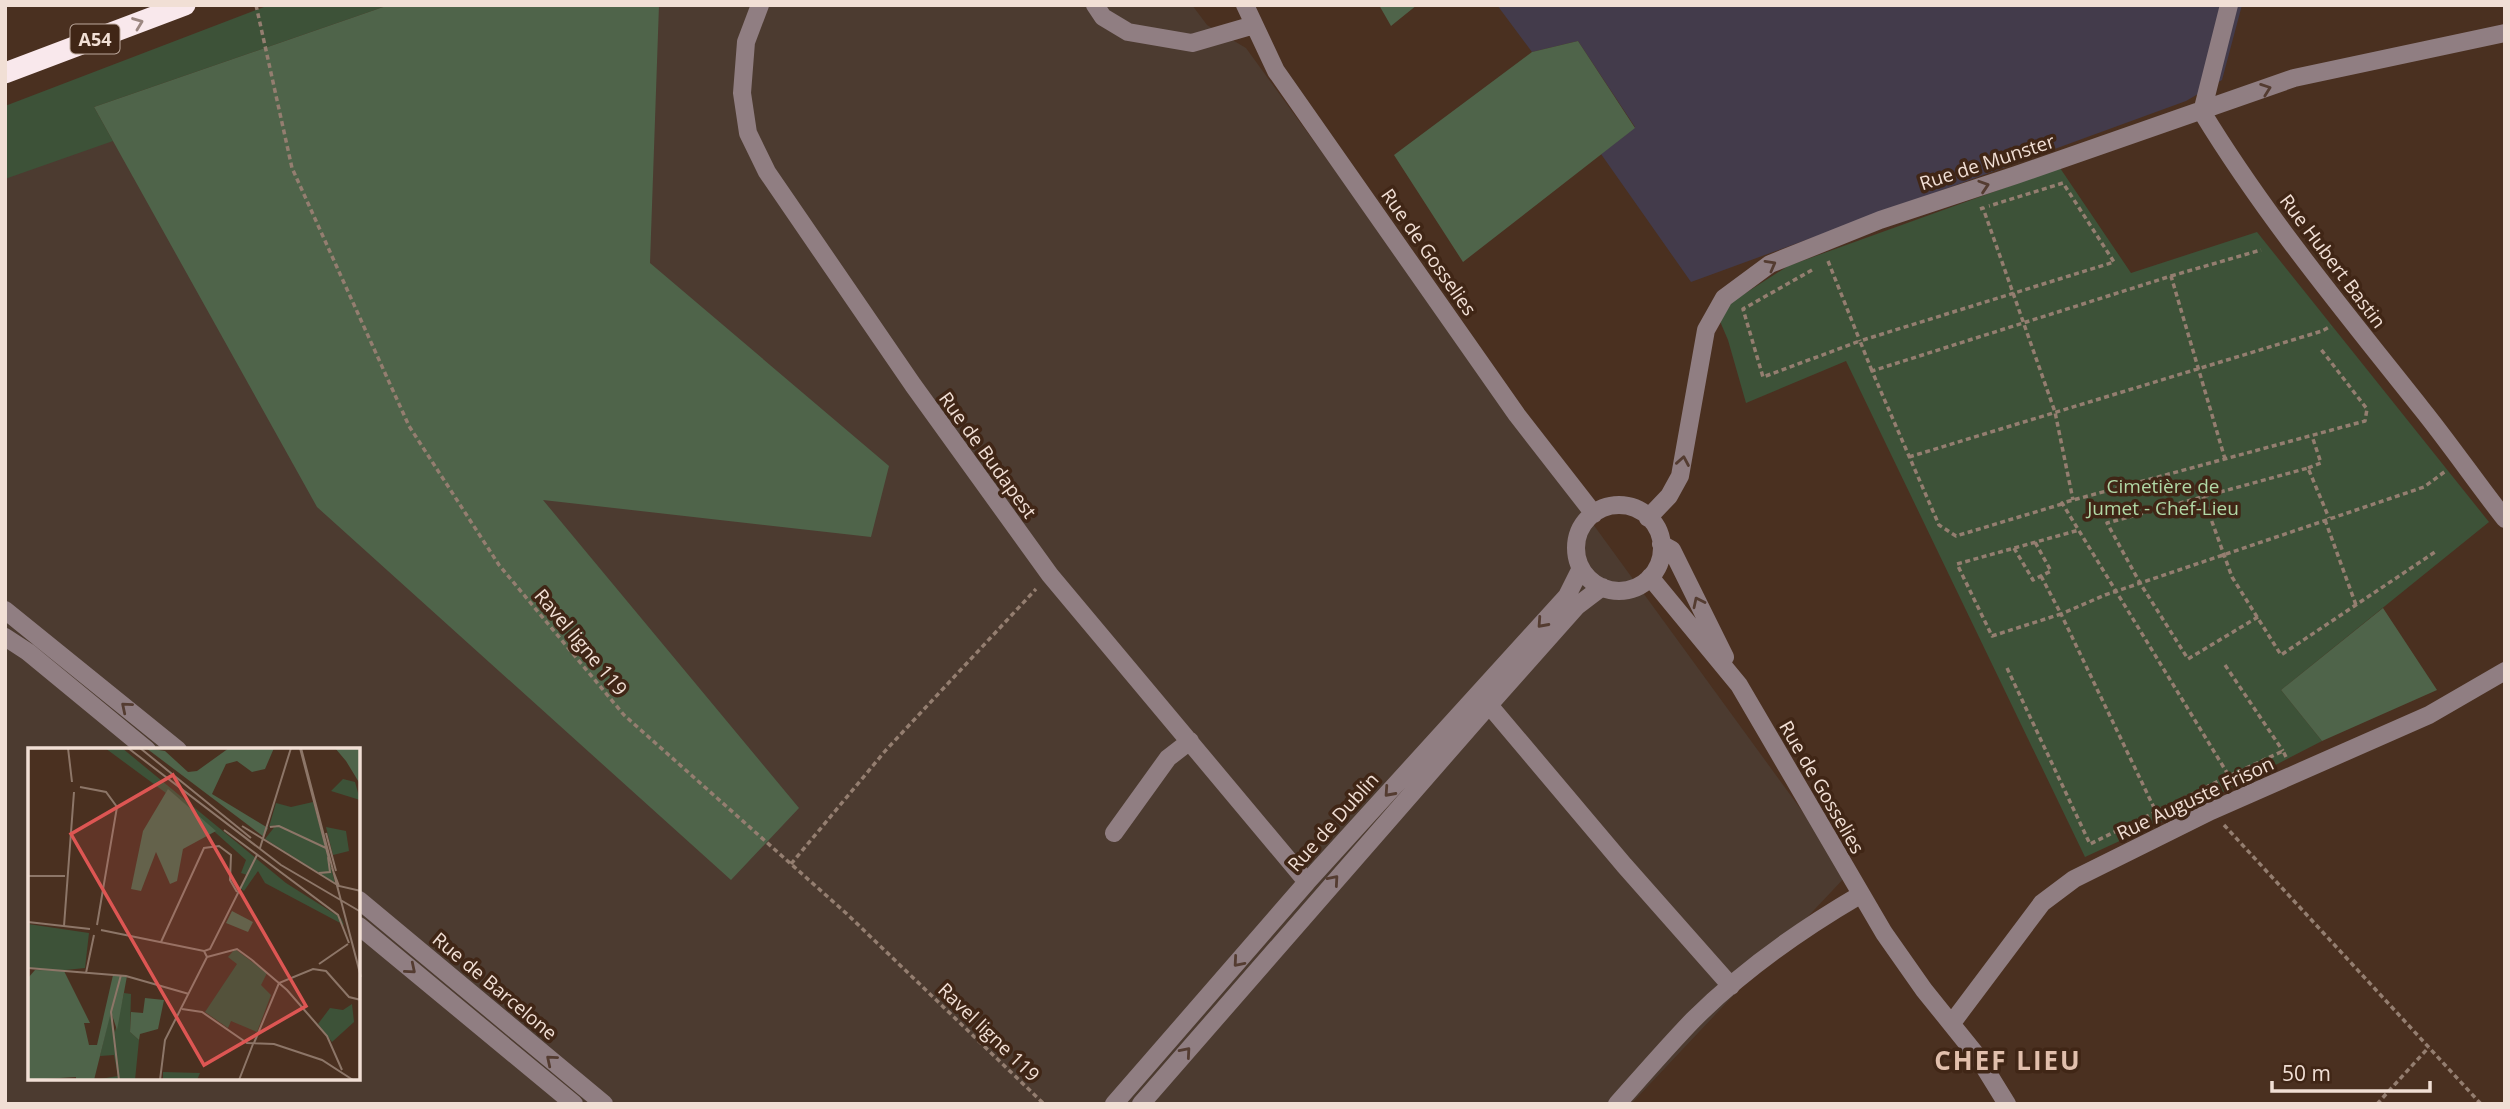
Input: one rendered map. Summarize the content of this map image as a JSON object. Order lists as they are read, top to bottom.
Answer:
{
  "streets": {
    "highway": ["A54"],
    "street": [
      "Rue de Munster",
      "Rue de Gosselies",
      "Rue Hubert Bastin",
      "Rue de Budapest",
      "Rue Auguste Frison",
      "Rue de Dublin",
      "Rue de Barcelone"
    ],
    "path": ["Ravel ligne 119"]
  },
  "crossings": [
    ["Rue de Munster", "Rue de Gosselies"],
    ["Rue de Munster", "Rue Hubert Bastin"],
    ["Rue de Munster", "Rue de Dublin"],
    ["Rue de Gosselies", "Rue Auguste Frison"],
    ["Rue de Gosselies", "Rue de Dublin"],
    ["Rue de Budapest", "Rue de Dublin"]
  ],
  "one_way": ["Rue de Munster"],
  "districts": ["CHEF LIEU"],
  "parks": ["Cimetière de Jumet - Chef-Lieu"],
  "scale_bar": "50 m"
}
